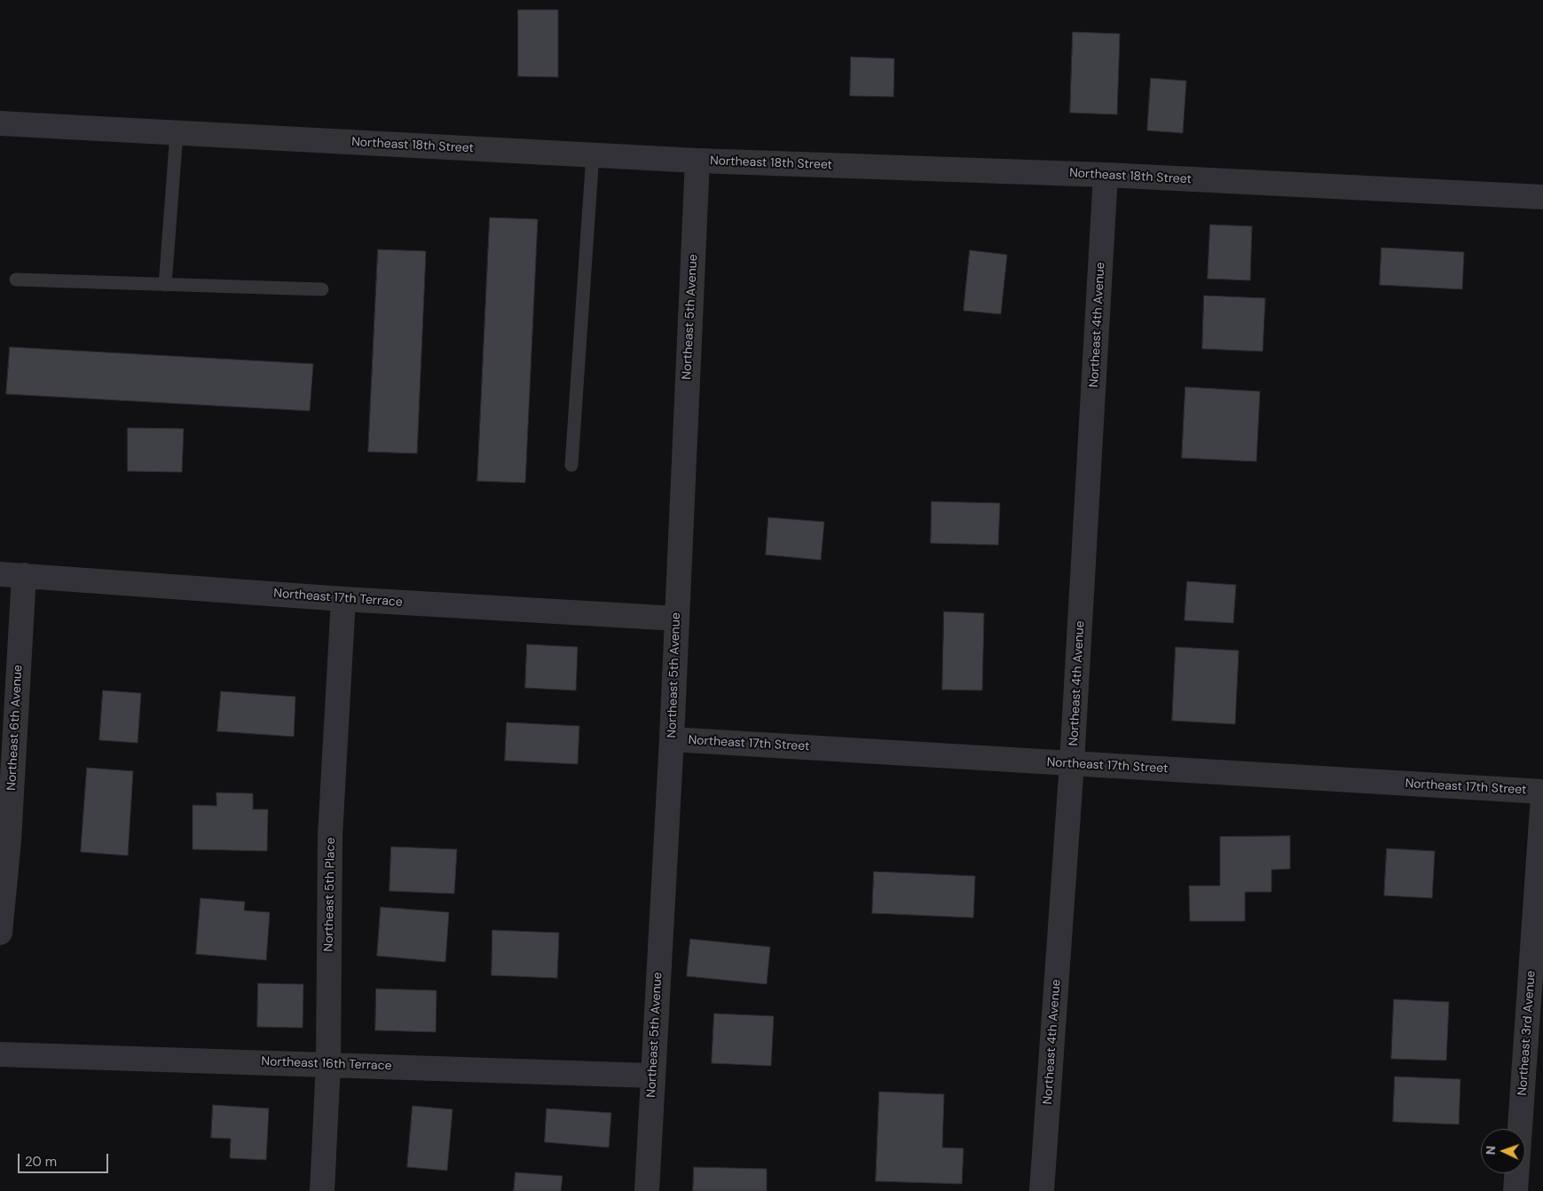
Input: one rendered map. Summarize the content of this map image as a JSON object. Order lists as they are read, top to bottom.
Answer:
{
  "streets": {
    "street": [
      "Northeast 18th Street",
      "Northeast 5th Avenue",
      "Northeast 4th Avenue",
      "Northeast 17th Terrace",
      "Northeast 6th Avenue",
      "Northeast 17th Street",
      "Northeast 5th Place",
      "Northeast 3rd Avenue",
      "Northeast 16th Terrace"
    ]
  },
  "crossings": [
    ["Northeast 18th Street", "Northeast 5th Avenue"],
    ["Northeast 18th Street", "Northeast 4th Avenue"],
    ["Northeast 5th Avenue", "Northeast 17th Terrace"],
    ["Northeast 5th Avenue", "Northeast 17th Street"],
    ["Northeast 5th Avenue", "Northeast 16th Terrace"],
    ["Northeast 4th Avenue", "Northeast 17th Street"],
    ["Northeast 17th Terrace", "Northeast 6th Avenue"],
    ["Northeast 17th Terrace", "Northeast 5th Place"],
    ["Northeast 5th Place", "Northeast 16th Terrace"]
  ],
  "scale_bar": "20 m",
  "north": "left"
}
